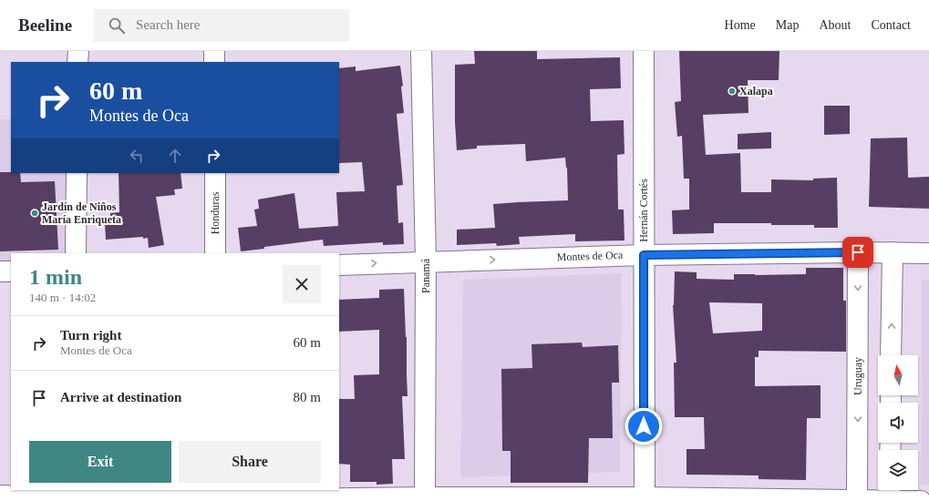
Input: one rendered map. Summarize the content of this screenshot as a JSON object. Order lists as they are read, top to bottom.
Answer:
{
  "streets": {
    "street": [
      "Hernán Cortés",
      "Honduras",
      "Montes de Oca",
      "Panamá",
      "Uruguay"
    ]
  },
  "crossings": [
    ["Hernán Cortés", "Montes de Oca"],
    ["Montes de Oca", "Panamá"],
    ["Montes de Oca", "Uruguay"]
  ],
  "one_way": ["Montes de Oca"],
  "places": ["Xalapa", "Jardín de Niños María Enriqueta"],
  "north": "top",
  "page": {
    "header": "Beeline",
    "search": "Search here",
    "nav": [
      "Home",
      "Map",
      "About",
      "Contact"
    ],
    "turn": ["60 m", "Montes de Oca"],
    "heading": ["1 min", "140 m · 14:02"],
    "list": [
      {
        "name": "Turn right",
        "note": "Montes de Oca",
        "value": "60 m"
      },
      {
        "name": "Arrive at destination",
        "value": "80 m"
      }
    ],
    "buttons": ["Exit", "Share"]
  }
}
